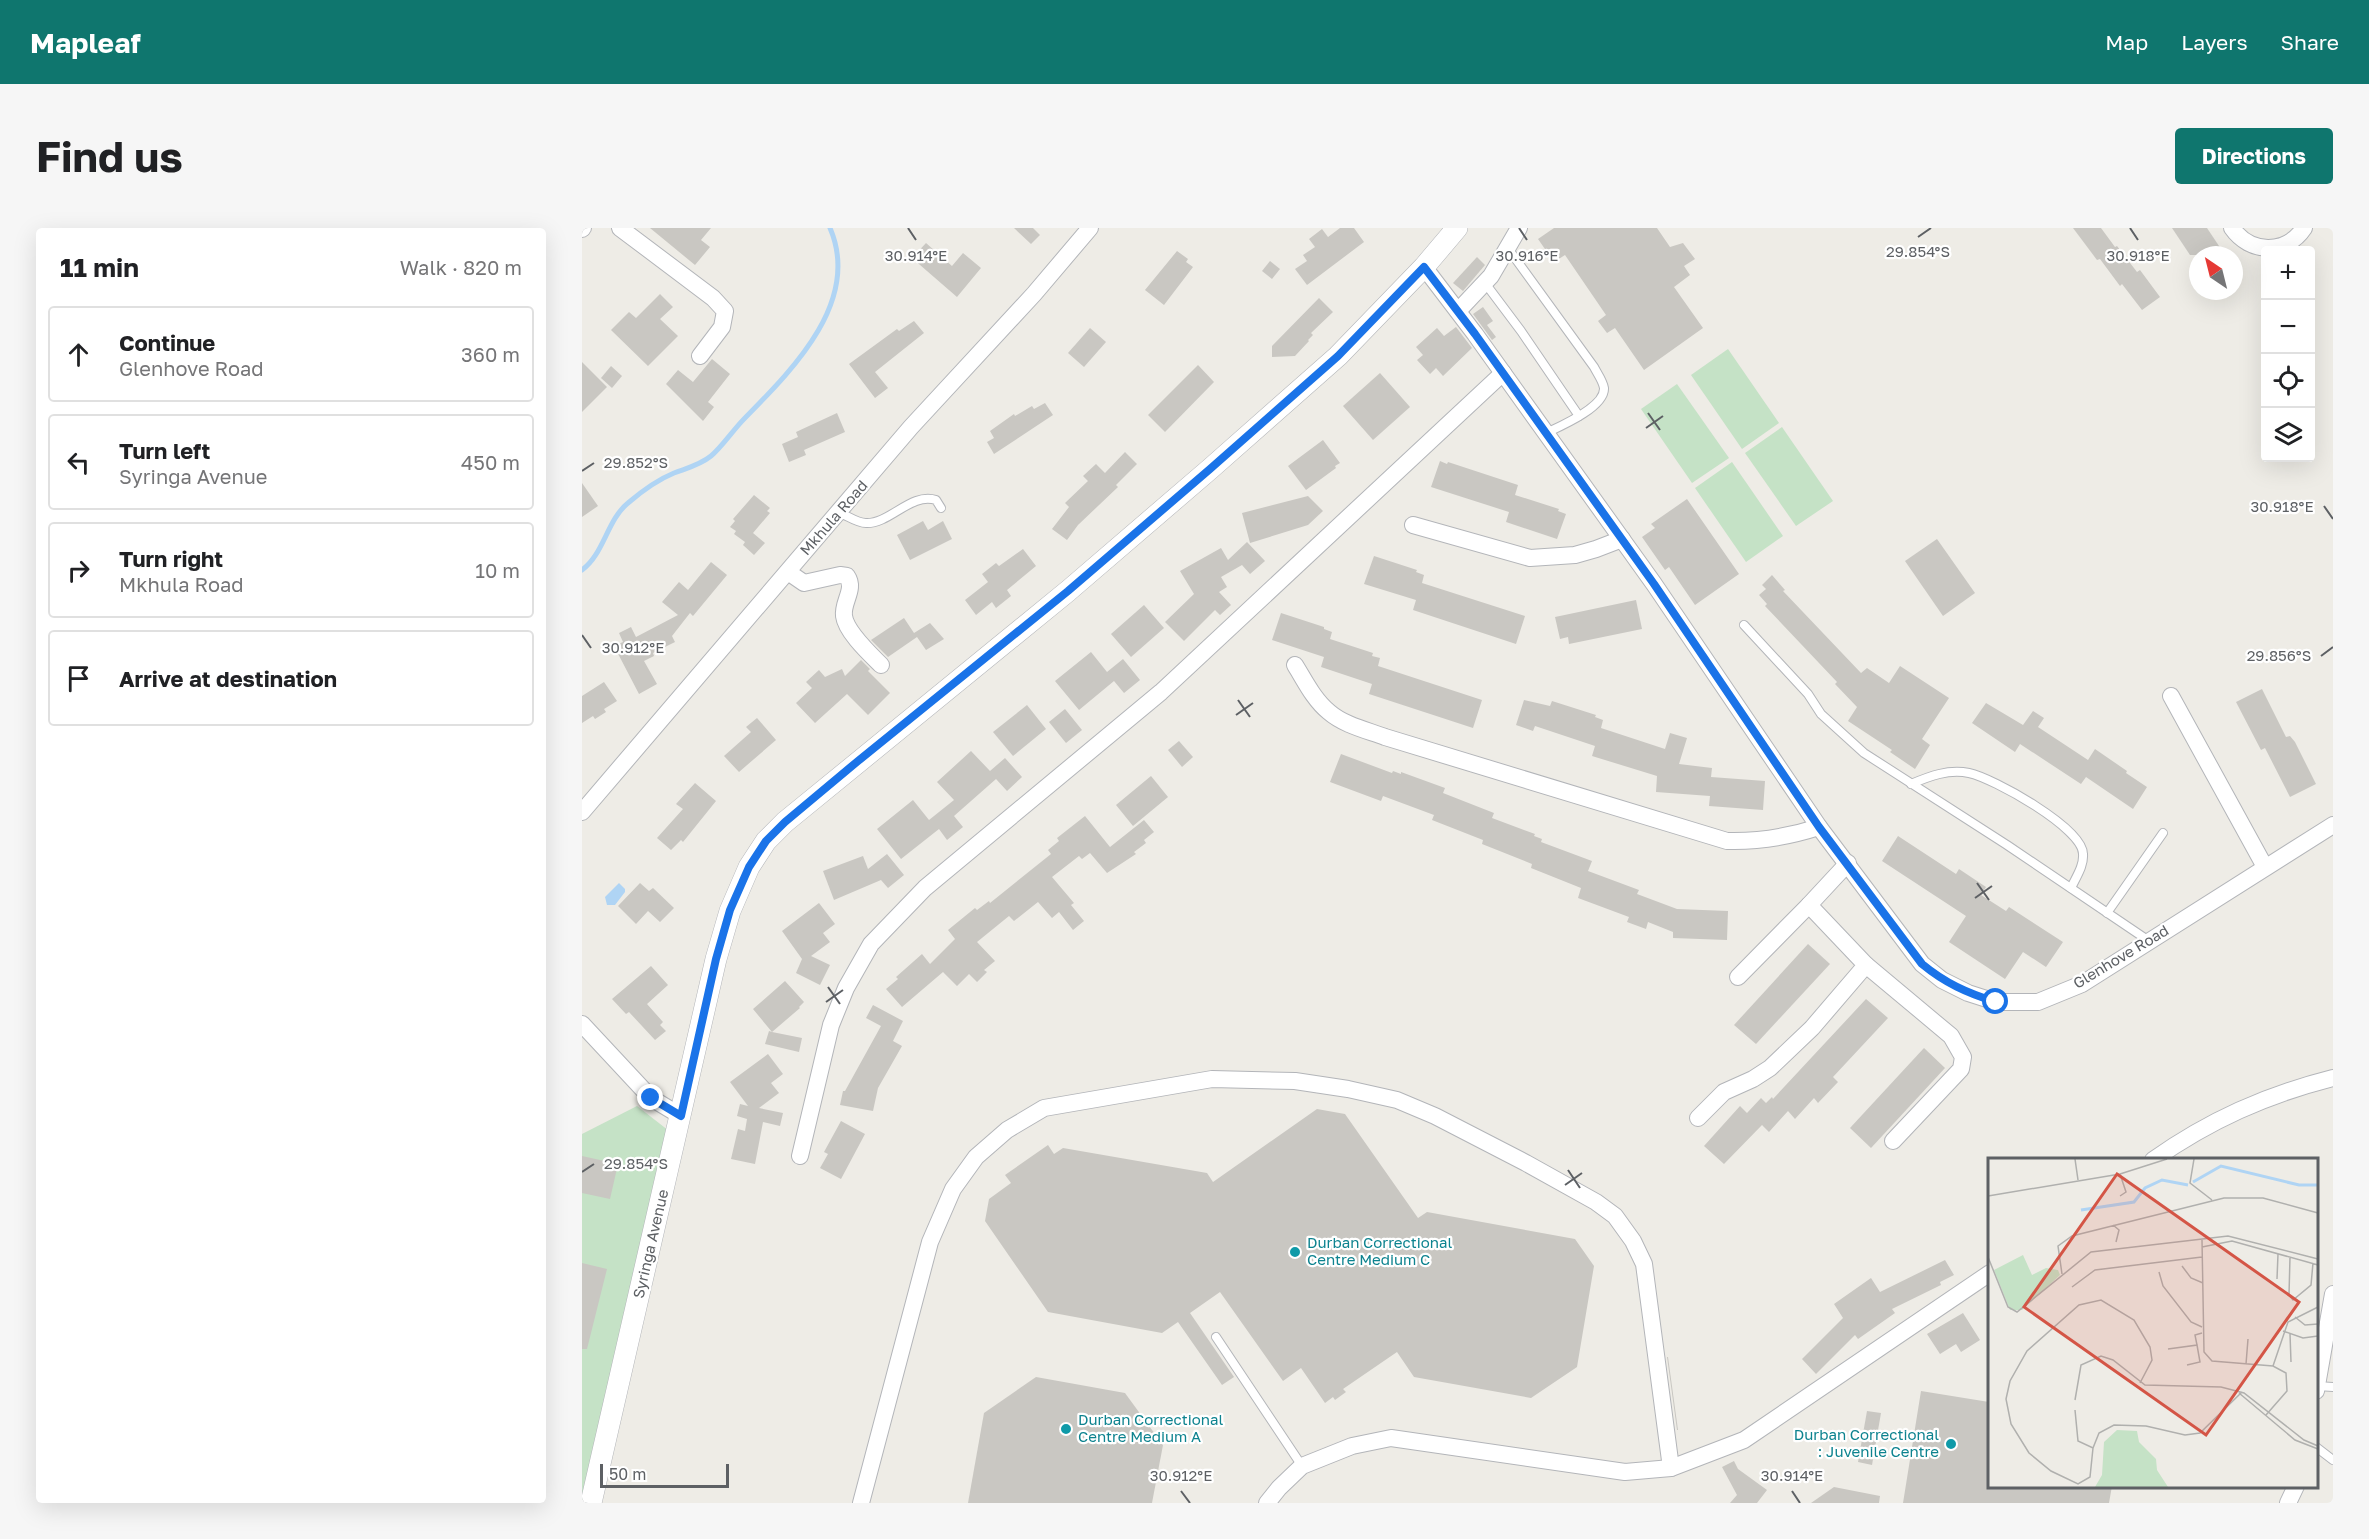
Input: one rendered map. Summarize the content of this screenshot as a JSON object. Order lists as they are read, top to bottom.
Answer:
{
  "streets": {
    "street": ["Mkhula Road", "Glenhove Road", "Syringa Avenue"]
  },
  "crossings": [
    ["Glenhove Road", "Syringa Avenue"]
  ],
  "places": ["Durban Correctional Centre Medium C", "Durban Correctional Centre Medium A", "Durban Correctional : Juvenile Centre"],
  "scale_bar": "50 m",
  "north": "top left",
  "page": {
    "header": "Mapleaf",
    "nav": ["Map", "Layers", "Share"],
    "buttons": "Directions",
    "title": "Find us",
    "heading": ["11 min", "Walk · 820 m"],
    "map_buttons": ["+", "−"],
    "list": [
      ["Continue", "Glenhove Road", "360 m"],
      ["Turn left", "Syringa Avenue", "450 m"],
      ["Turn right", "Mkhula Road", "10 m"],
      "Arrive at destination"
    ],
    "scale": "50 m"
  },
  "coordinates": [
    "29.854°S",
    "30.916°E",
    "30.914°E",
    "30.918°E",
    "29.852°S",
    "30.912°E",
    "29.856°S"
  ]
}
